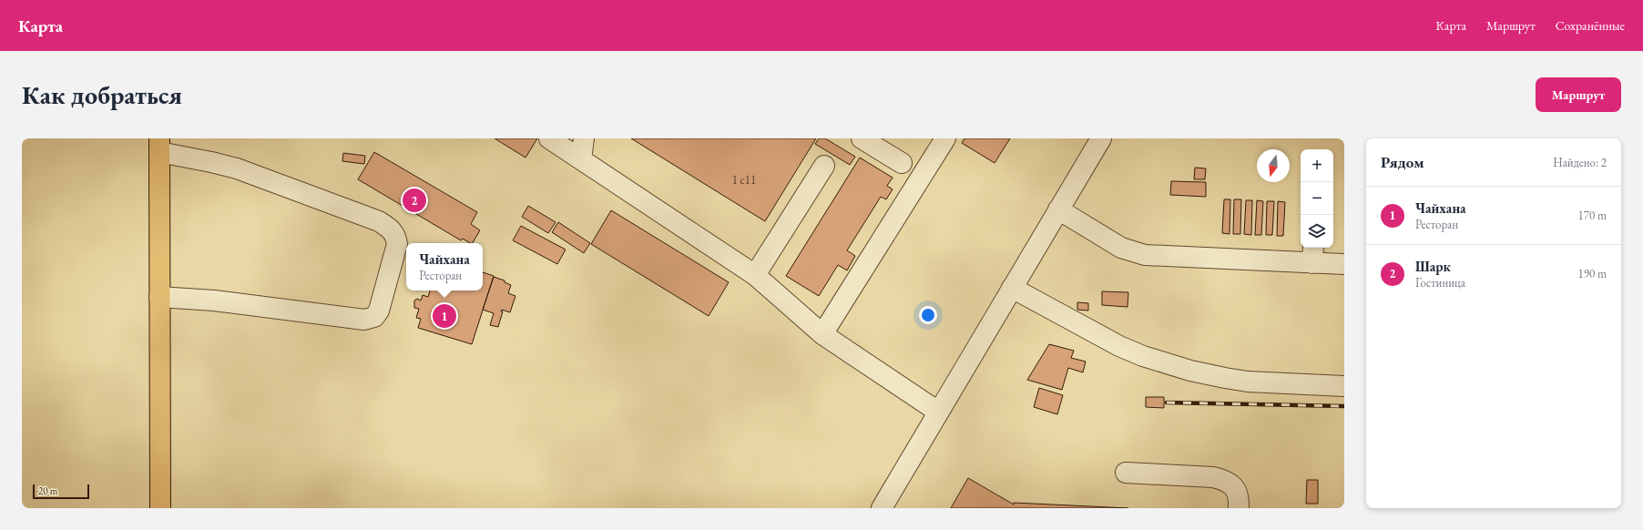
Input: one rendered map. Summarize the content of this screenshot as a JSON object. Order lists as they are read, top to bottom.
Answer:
{
  "house_numbers": ["1 с11"],
  "scale_bar": "20 m",
  "north": "bottom",
  "page": {
    "header": "Карта",
    "nav": ["Карта", "Маршрут", "Сохранённые"],
    "buttons": "Маршрут",
    "title": "Как добраться",
    "heading": ["Рядом", "Найдено: 2"],
    "map_buttons": ["+", "−"],
    "list": [
      {
        "mark": "1",
        "name": "Чайхана",
        "note": "Ресторан",
        "value": "170 m"
      },
      {
        "mark": "2",
        "name": "Шарк",
        "note": "Гостиница",
        "value": "190 m"
      }
    ],
    "pins": ["2", "1"],
    "popup": ["Чайхана", "Ресторан"],
    "scale": "20 m"
  }
}
